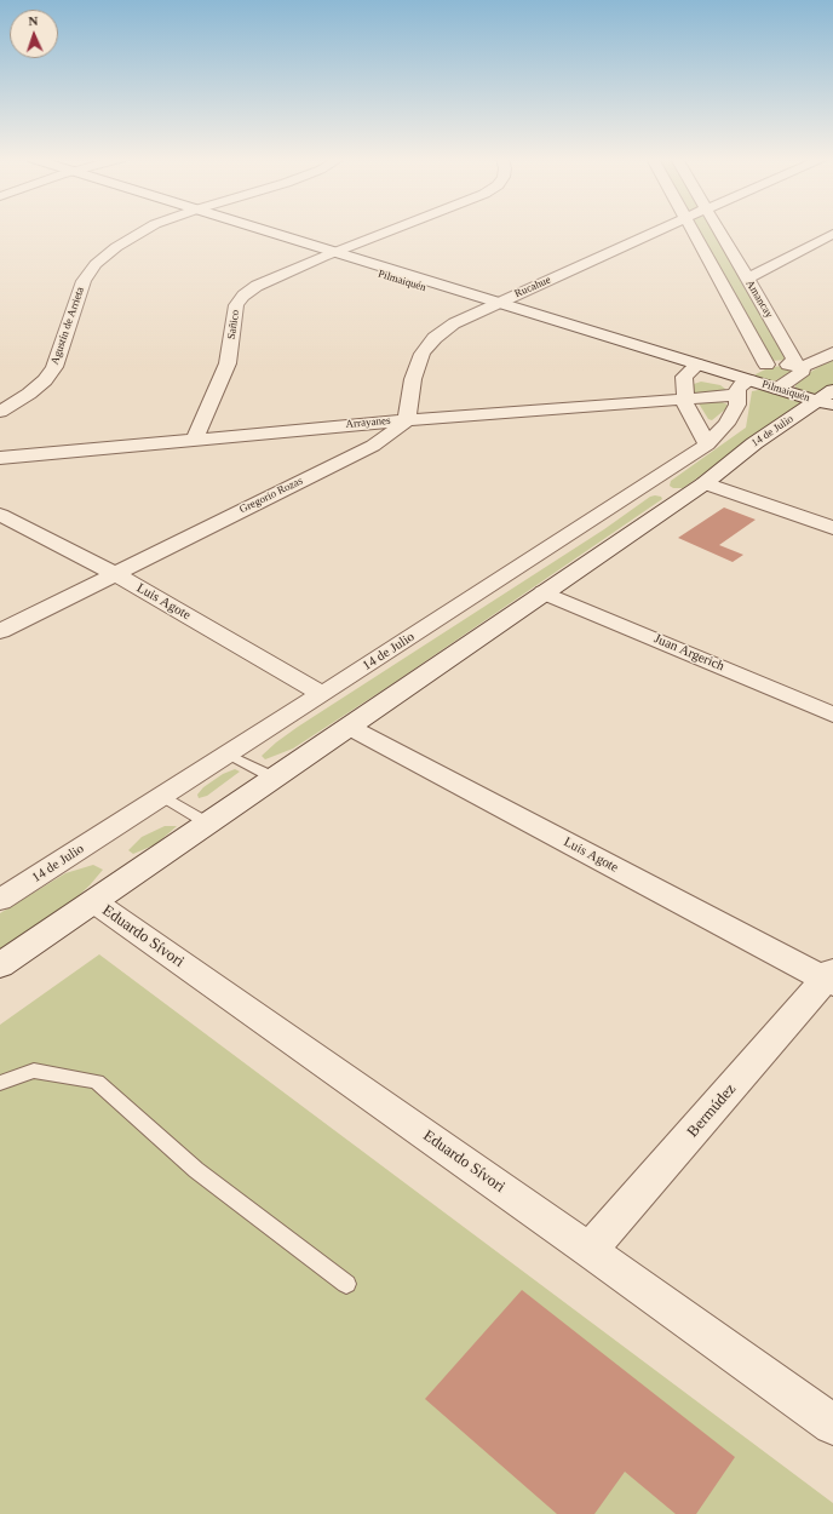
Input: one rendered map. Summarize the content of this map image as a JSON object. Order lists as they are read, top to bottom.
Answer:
{
  "streets": {
    "main road": ["Pilmaiquén", "14 de Julio"],
    "street": [
      "Rucahue",
      "Amancay",
      "Sañico",
      "Agustín de Arrieta",
      "Arrayanes",
      "Gregorio Rozas",
      "Luis Agote",
      "Juan Argerich",
      "Eduardo Sívori",
      "Bermúdez"
    ]
  },
  "crossings": [
    ["Pilmaiquén", "Rucahue"],
    ["Pilmaiquén", "Amancay"],
    ["Pilmaiquén", "Sañico"],
    ["Pilmaiquén", "Arrayanes"],
    ["Pilmaiquén", "14 de Julio"],
    ["Amancay", "Arrayanes"],
    ["Amancay", "14 de Julio"],
    ["Sañico", "Arrayanes"],
    ["Arrayanes", "14 de Julio"],
    ["Arrayanes", "Gregorio Rozas"],
    ["14 de Julio", "Luis Agote"],
    ["14 de Julio", "Juan Argerich"],
    ["14 de Julio", "Eduardo Sívori"],
    ["Gregorio Rozas", "Luis Agote"],
    ["Luis Agote", "Bermúdez"],
    ["Eduardo Sívori", "Bermúdez"]
  ],
  "north": "top"
}
